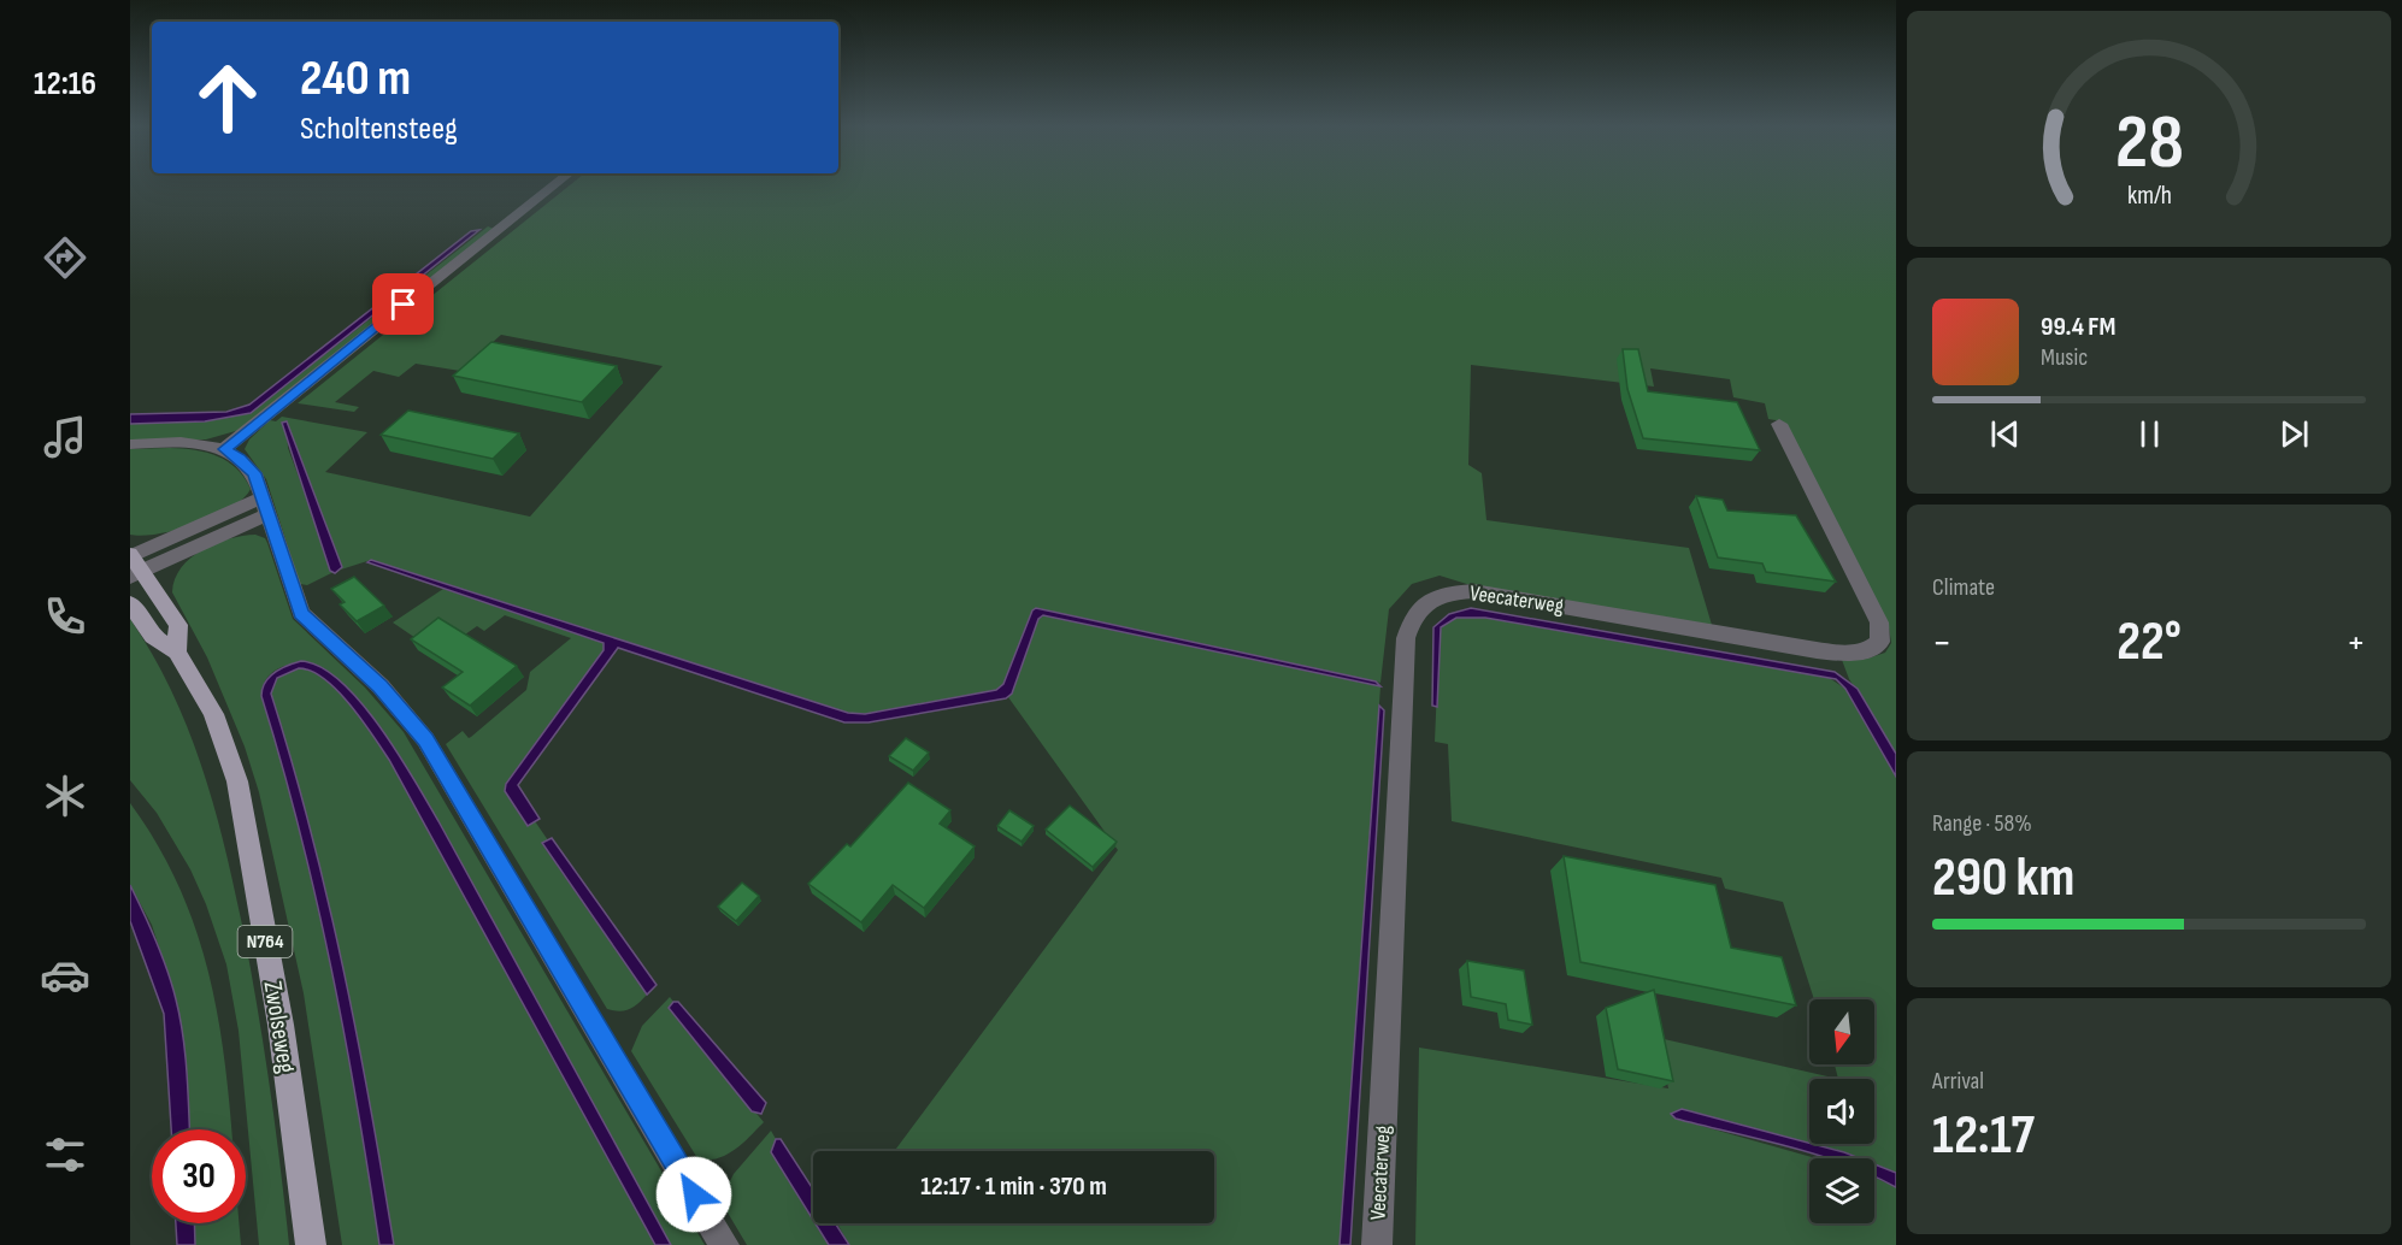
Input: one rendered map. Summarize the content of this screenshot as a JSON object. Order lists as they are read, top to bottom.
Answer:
{
  "streets": {
    "main road": ["N764", "Zwolseweg"],
    "street": ["Veecaterweg"]
  },
  "north": "bottom",
  "page": {
    "tabs": "12:16",
    "turn": ["240 m", "Scholtensteeg"],
    "song": ["99.4 FM", "Music"],
    "tile": [
      "Climate",
      ["Range · 58%", "290 km"],
      ["Arrival", "12:17"]
    ],
    "heat": ["−", "22°", "+"],
    "limit": "30",
    "trip": "12:17 · 1 min · 370 m",
    "gauge": ["28", "km/h"]
  }
}
